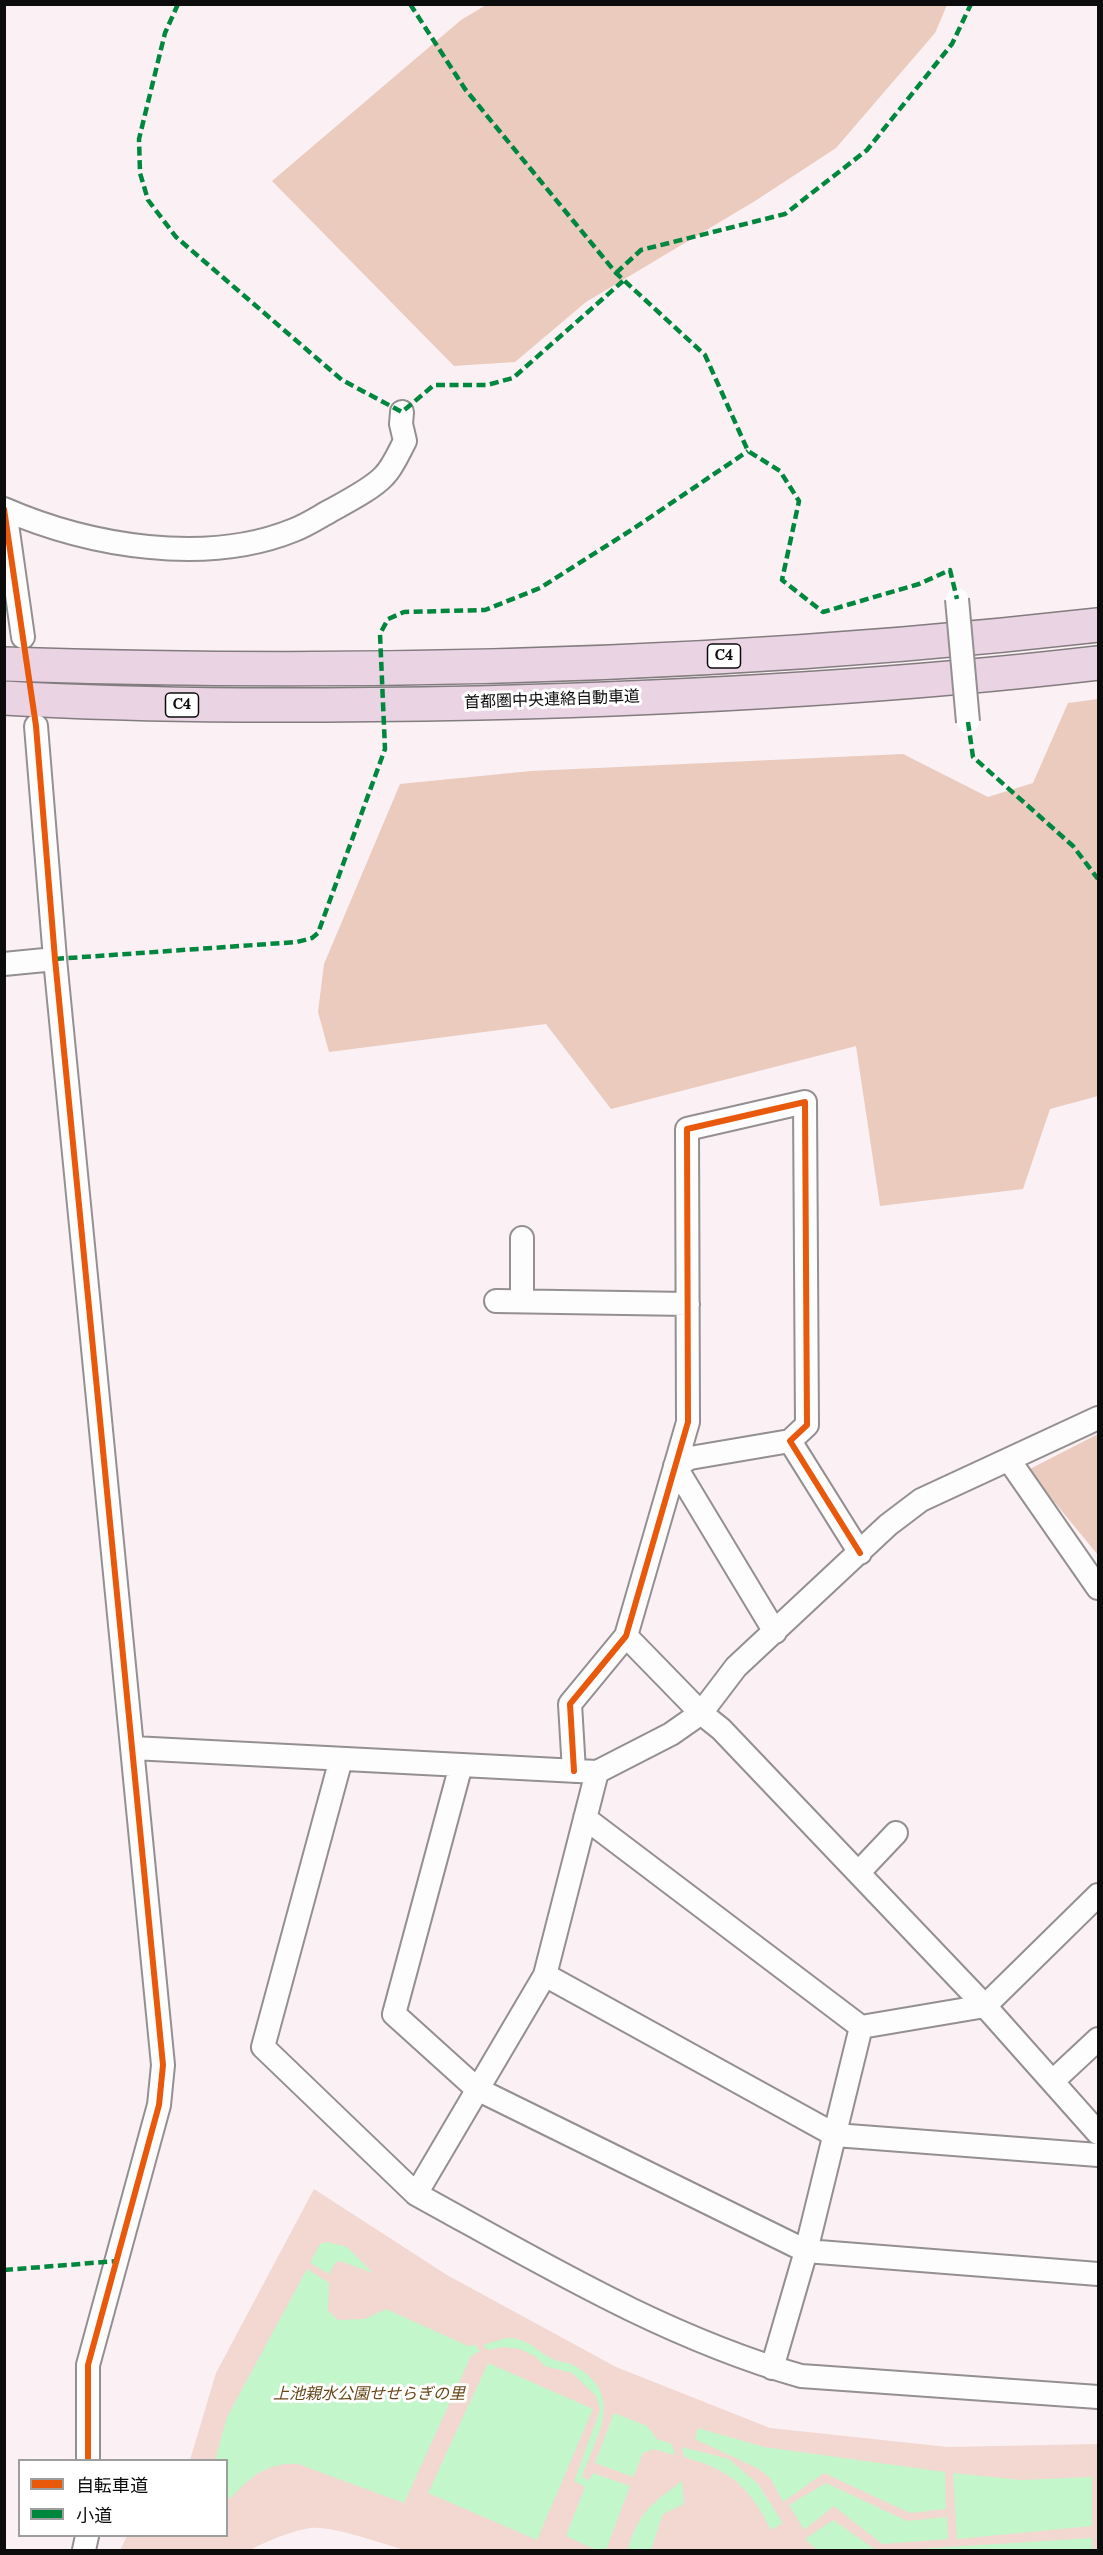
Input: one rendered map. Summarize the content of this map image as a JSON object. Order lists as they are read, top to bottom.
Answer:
{
  "streets": {
    "highway": ["C4", "首都圏中央連絡自動車道"]
  },
  "parks": ["上池親水公園せせらぎの里"],
  "legend": ["自転車道", "小道"]
}
